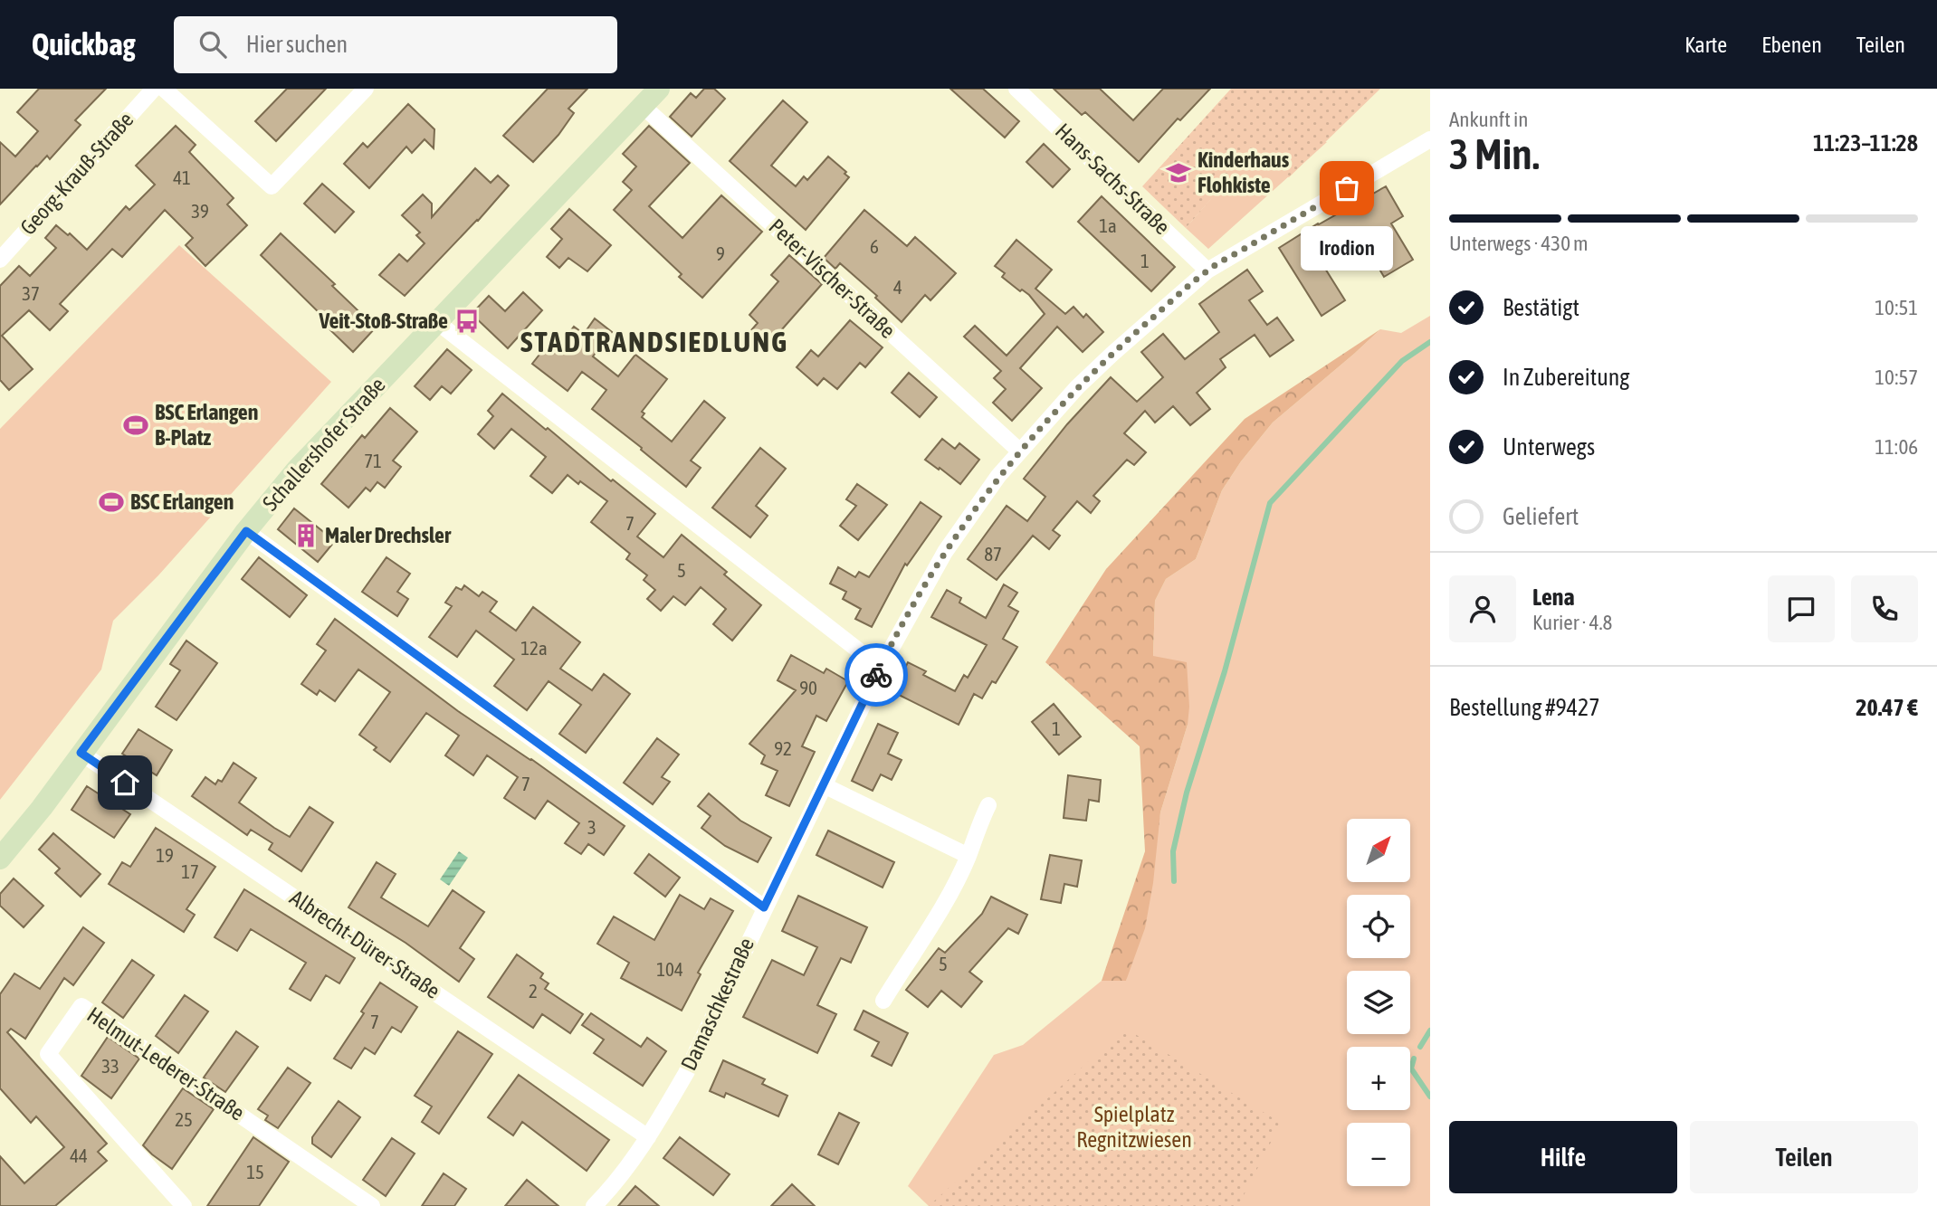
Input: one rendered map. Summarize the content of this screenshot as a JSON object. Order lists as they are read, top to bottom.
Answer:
{
  "streets": {
    "street": [
      "Georg-Krauß-Straße",
      "Hans-Sachs-Straße",
      "Peter-Vischer-Straße",
      "Schallershofer Straße",
      "Albrecht-Dürer-Straße",
      "Damaschkestraße",
      "Helmut-Lederer-Straße"
    ]
  },
  "crossings": [
    ["Hans-Sachs-Straße", "Damaschkestraße"],
    ["Peter-Vischer-Straße", "Schallershofer Straße"],
    ["Peter-Vischer-Straße", "Damaschkestraße"],
    ["Schallershofer Straße", "Albrecht-Dürer-Straße"],
    ["Albrecht-Dürer-Straße", "Damaschkestraße"]
  ],
  "districts": ["STADTRANDSIEDLUNG"],
  "parks": ["Spielplatz Regnitzwiesen"],
  "places": {
    "school or university": ["Kinderhaus Flohkiste"],
    "other": ["Irodion"],
    "bus stop": ["Veit-Stoß-Straße"],
    "sports": ["BSC Erlangen B-Platz", "BSC Erlangen"],
    "building": ["Maler Drechsler"]
  },
  "house_numbers": [
    "41",
    "39",
    "1a",
    "6",
    "9",
    "1",
    "4",
    "37",
    "71",
    "7",
    "87",
    "5",
    "12a",
    "90",
    "1",
    "92",
    "7",
    "3",
    "19",
    "17",
    "5",
    "104",
    "2",
    "7",
    "33",
    "25",
    "44",
    "15"
  ],
  "north": "top right",
  "page": {
    "header": "Quickbag",
    "search": "Hier suchen",
    "nav": ["Karte", "Ebenen", "Teilen"],
    "heading": ["3 Min.", "Ankunft in", "11:23–11:28"],
    "panel": [
      "Lena",
      "Kurier · 4.8",
      "Bestellung #9427",
      "20.47 €"
    ],
    "bar": "Unterwegs · 430 m",
    "bubble": "Irodion",
    "list": [
      ["Bestätigt", "10:51"],
      ["In Zubereitung", "10:57"],
      ["Unterwegs", "11:06"],
      "Geliefert"
    ],
    "map_buttons": ["+", "−"],
    "buttons": ["Hilfe", "Teilen"]
  }
}
